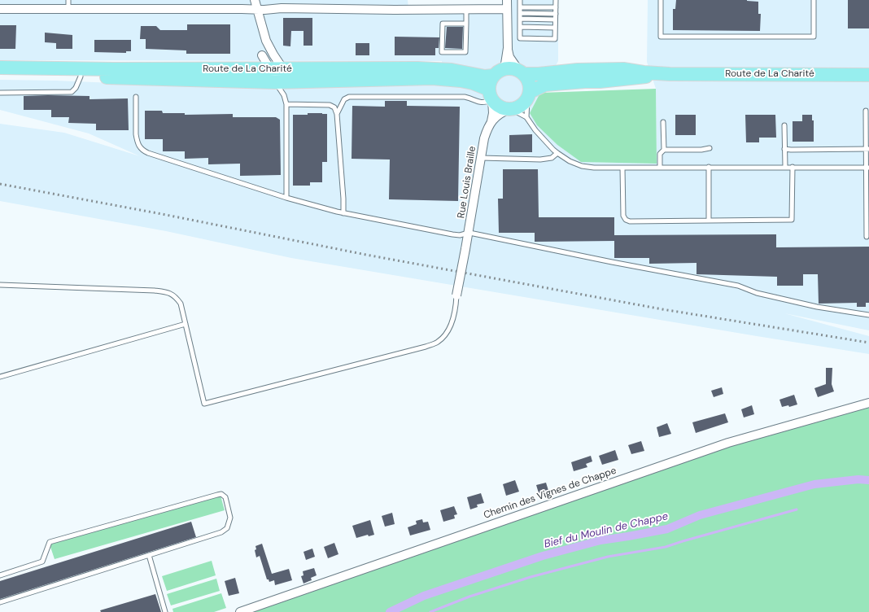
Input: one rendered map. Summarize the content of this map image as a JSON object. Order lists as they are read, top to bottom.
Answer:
{
  "streets": {
    "main road": ["Route de La Charité"],
    "street": ["Rue Louis Braille", "Chemin des Vignes de Chappe"]
  },
  "crossings": [
    ["Route de La Charité", "Rue Louis Braille"]
  ],
  "water": ["Bief du Moulin de Chappe"]
}
